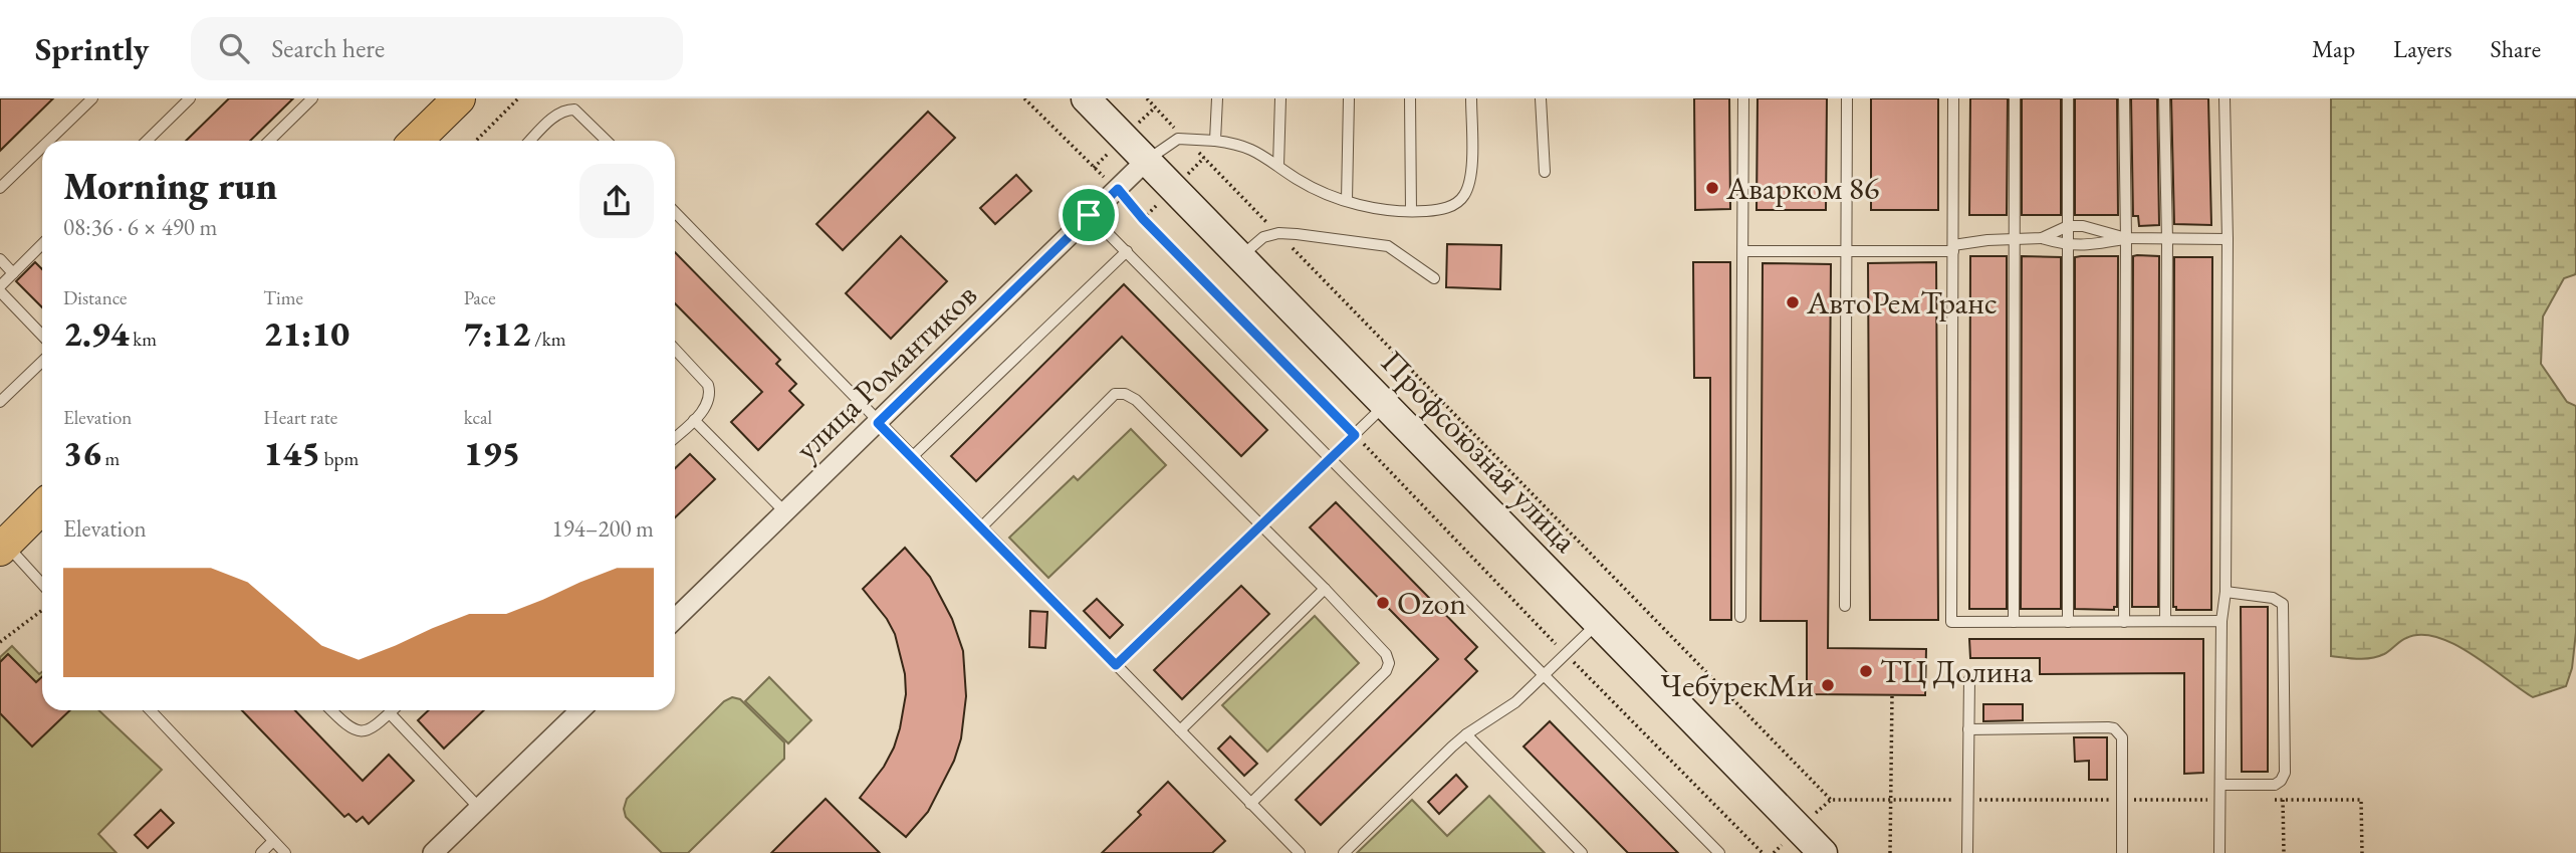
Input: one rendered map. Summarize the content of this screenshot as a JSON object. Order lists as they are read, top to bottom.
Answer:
{
  "streets": {
    "main road": ["Профсоюзная улица"],
    "street": ["улица Романтиков"]
  },
  "crossings": [
    ["улица Романтиков", "Профсоюзная улица"]
  ],
  "places": [
    "Аварком 86",
    "АвтоРемТранс",
    "Ozon",
    "ТЦ Долина",
    "ЧебурекМи"
  ],
  "page": {
    "header": "Sprintly",
    "search": "Search here",
    "nav": ["Map", "Layers", "Share"],
    "heading": ["Morning run", "08:36 · 6 × 490 m"],
    "stats": [
      ["Distance", "2.94 km"],
      ["Time", "21:10"],
      ["Pace", "7:12 /km"],
      ["Elevation", "36 m"],
      ["Heart rate", "145 bpm"],
      ["kcal", "195"]
    ],
    "chart": ["Elevation", "194–200 m"]
  }
}
